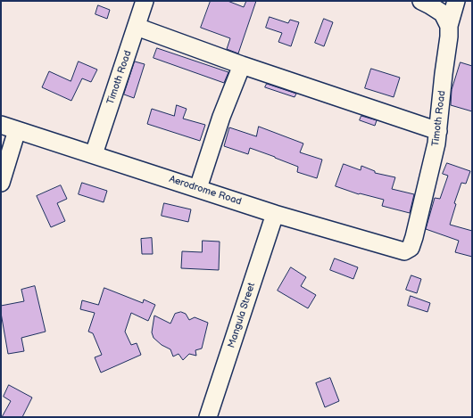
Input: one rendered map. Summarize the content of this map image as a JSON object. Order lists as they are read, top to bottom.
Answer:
{
  "streets": {
    "street": ["Timoth Road", "Aerodrome Road", "Mangula Street"]
  },
  "crossings": [
    ["Timoth Road", "Aerodrome Road"],
    ["Aerodrome Road", "Mangula Street"]
  ]
}
